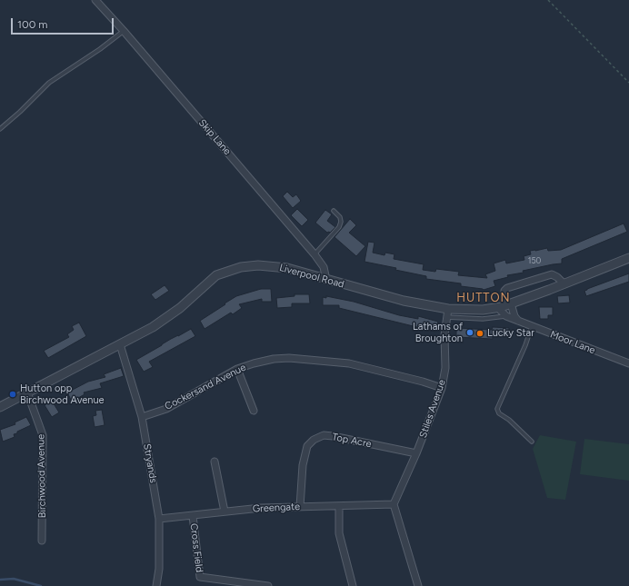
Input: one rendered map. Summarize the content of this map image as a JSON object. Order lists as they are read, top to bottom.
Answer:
{
  "streets": {
    "street": [
      "Skip Lane",
      "Liverpool Road",
      "Moor Lane",
      "Cockersand Avenue",
      "Stiles Avenue",
      "Top Acre",
      "Stryands",
      "Birchwood Avenue",
      "Greengate",
      "Cross Field"
    ]
  },
  "crossings": [
    ["Skip Lane", "Liverpool Road"],
    ["Liverpool Road", "Moor Lane"],
    ["Liverpool Road", "Stiles Avenue"],
    ["Liverpool Road", "Stryands"],
    ["Liverpool Road", "Birchwood Avenue"],
    ["Cockersand Avenue", "Stiles Avenue"],
    ["Cockersand Avenue", "Stryands"],
    ["Stiles Avenue", "Top Acre"],
    ["Stiles Avenue", "Greengate"],
    ["Top Acre", "Greengate"],
    ["Stryands", "Greengate"],
    ["Greengate", "Cross Field"]
  ],
  "districts": ["HUTTON"],
  "places": ["Lathams of Broughton", "Lucky Star", "Hutton opp Birchwood Avenue"],
  "house_numbers": ["150"],
  "scale_bar": "100 m"
}
